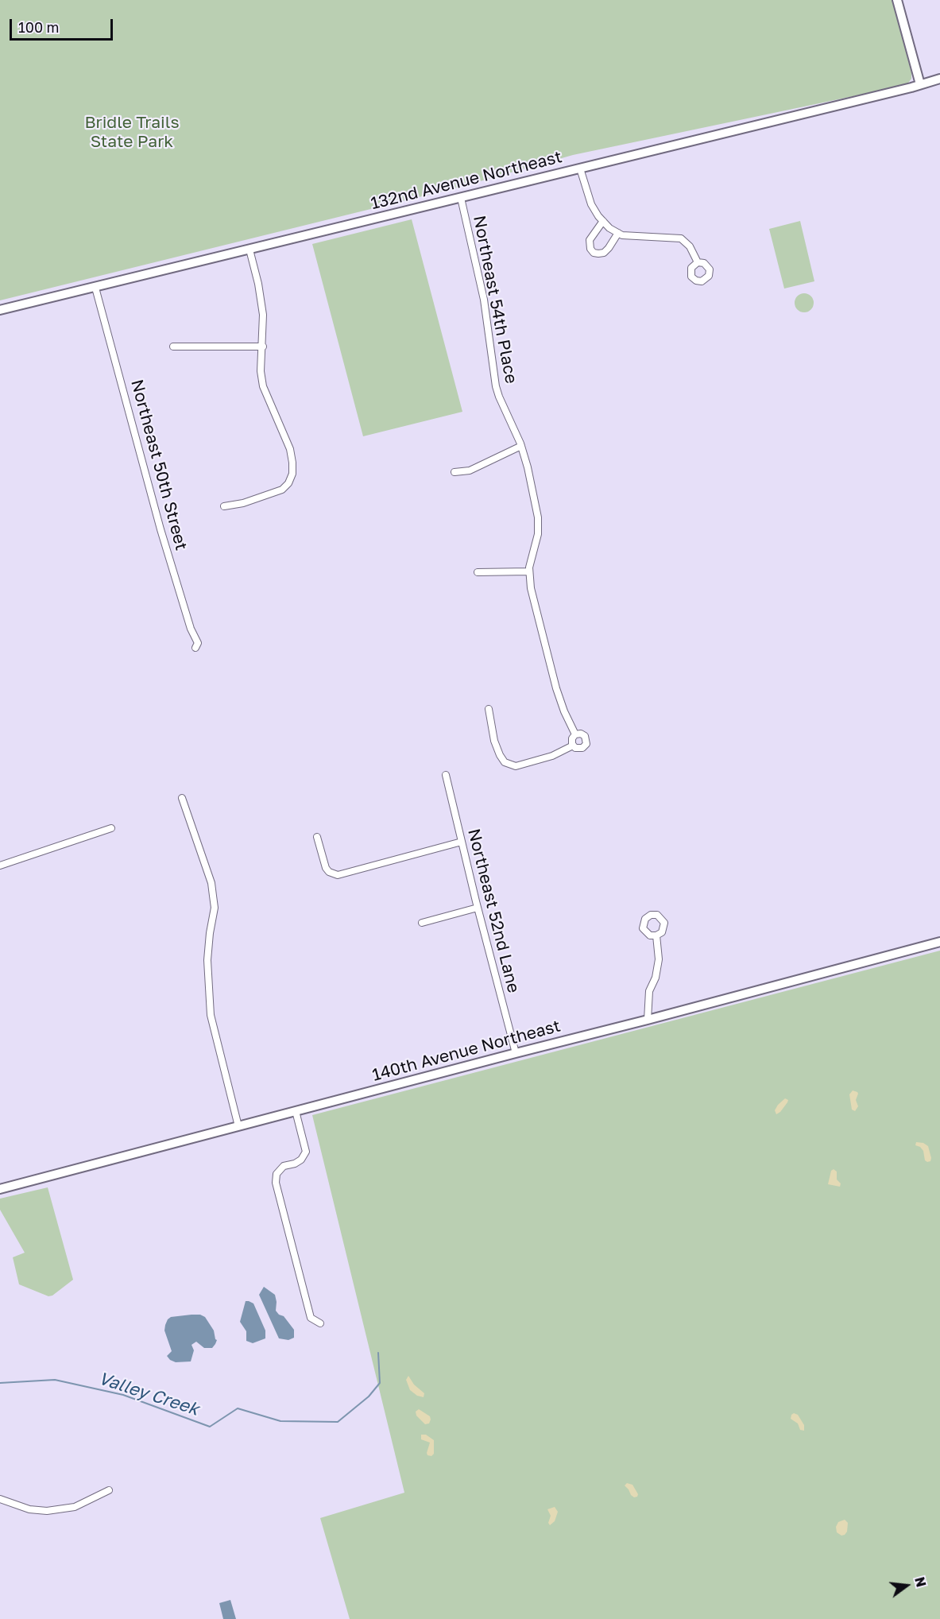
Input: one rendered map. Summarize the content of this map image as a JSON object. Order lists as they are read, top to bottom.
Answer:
{
  "streets": {
    "street": [
      "132nd Avenue Northeast",
      "Northeast 54th Place",
      "Northeast 50th Street",
      "Northeast 52nd Lane",
      "140th Avenue Northeast"
    ]
  },
  "crossings": [
    ["132nd Avenue Northeast", "Northeast 54th Place"],
    ["132nd Avenue Northeast", "Northeast 50th Street"],
    ["Northeast 52nd Lane", "140th Avenue Northeast"]
  ],
  "water": ["Valley Creek"],
  "parks": ["Bridle Trails State Park"],
  "scale_bar": "100 m",
  "north": "right"
}
